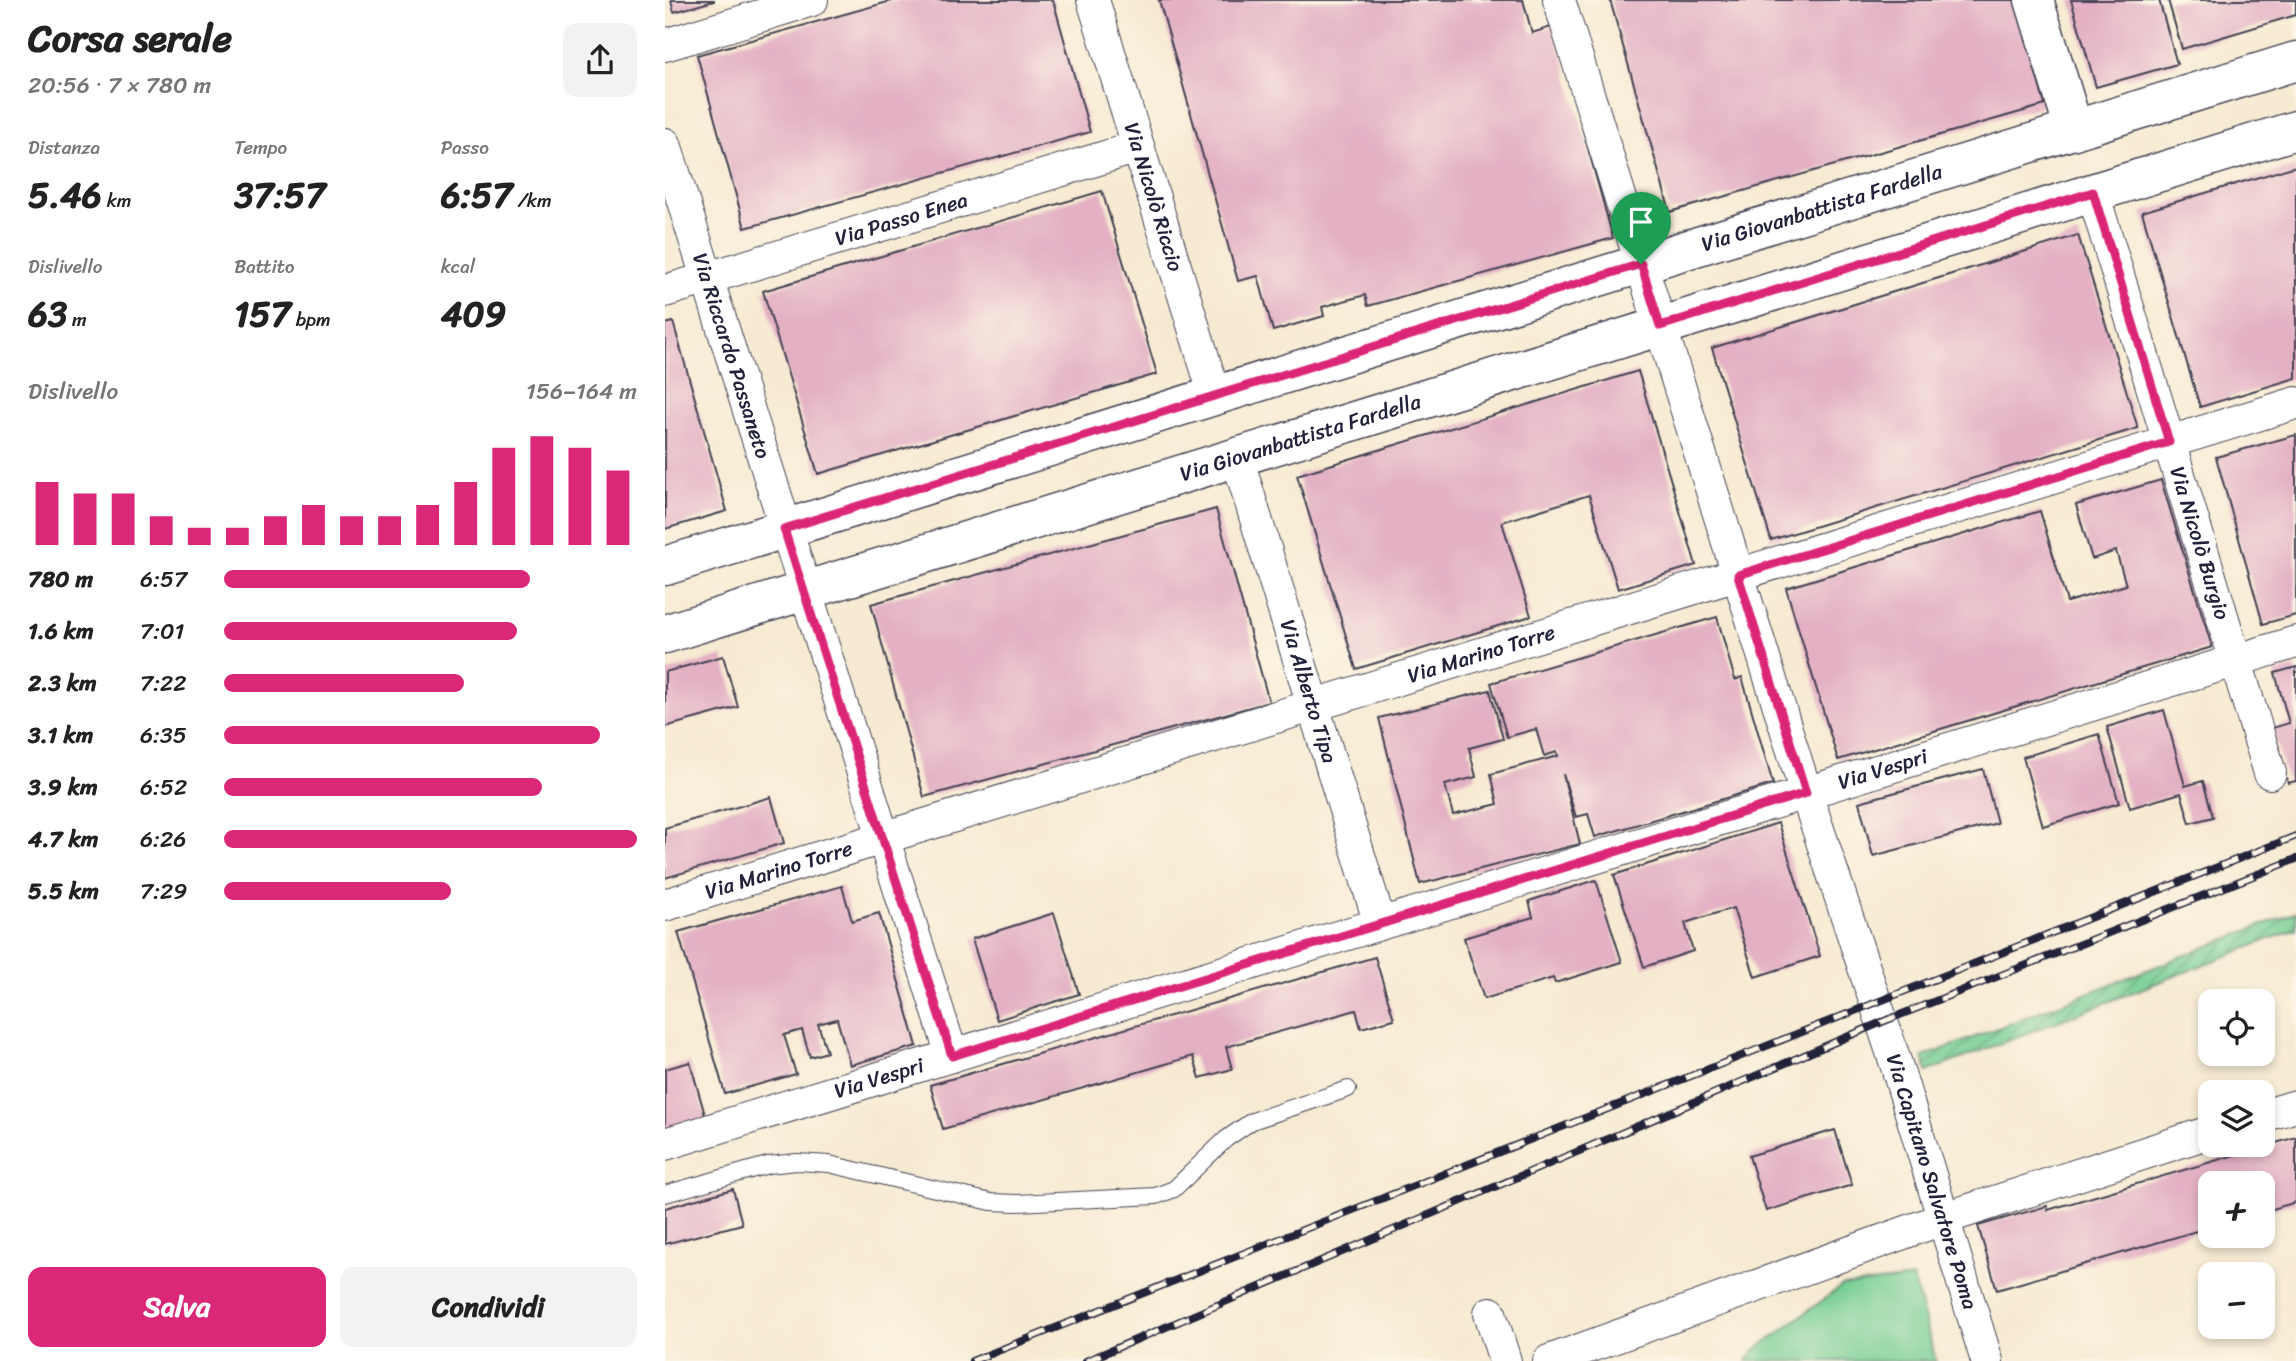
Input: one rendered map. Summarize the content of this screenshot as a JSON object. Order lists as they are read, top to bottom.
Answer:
{
  "streets": {
    "main road": ["Via Giovanbattista Fardella"],
    "street": [
      "Via Nicolò Riccio",
      "Via Passo Enea",
      "Via Riccardo Passaneto",
      "Via Nicolò Burgio",
      "Via Marino Torre",
      "Via Alberto Tipa",
      "Via Vespri",
      "Via Capitano Salvatore Poma"
    ]
  },
  "crossings": [
    ["Via Nicolò Riccio", "Via Giovanbattista Fardella"],
    ["Via Nicolò Riccio", "Via Passo Enea"],
    ["Via Giovanbattista Fardella", "Via Riccardo Passaneto"],
    ["Via Giovanbattista Fardella", "Via Nicolò Burgio"],
    ["Via Giovanbattista Fardella", "Via Alberto Tipa"],
    ["Via Giovanbattista Fardella", "Via Capitano Salvatore Poma"],
    ["Via Passo Enea", "Via Riccardo Passaneto"],
    ["Via Riccardo Passaneto", "Via Marino Torre"],
    ["Via Riccardo Passaneto", "Via Vespri"],
    ["Via Nicolò Burgio", "Via Marino Torre"],
    ["Via Nicolò Burgio", "Via Vespri"],
    ["Via Marino Torre", "Via Alberto Tipa"],
    ["Via Marino Torre", "Via Capitano Salvatore Poma"],
    ["Via Alberto Tipa", "Via Vespri"],
    ["Via Vespri", "Via Capitano Salvatore Poma"]
  ],
  "page": {
    "heading": ["Corsa serale", "20:56 · 7 × 780 m"],
    "stats": [
      ["Distanza", "5.46 km"],
      ["Tempo", "37:57"],
      ["Passo", "6:57 /km"],
      ["Dislivello", "63 m"],
      ["Battito", "157 bpm"],
      ["kcal", "409"]
    ],
    "chart": ["Dislivello", "156–164 m"],
    "list": [
      {
        "name": "780 m",
        "note": "6:57"
      },
      {
        "name": "1.6 km",
        "note": "7:01"
      },
      {
        "name": "2.3 km",
        "note": "7:22"
      },
      {
        "name": "3.1 km",
        "note": "6:35"
      },
      {
        "name": "3.9 km",
        "note": "6:52"
      },
      {
        "name": "4.7 km",
        "note": "6:26"
      },
      {
        "name": "5.5 km",
        "note": "7:29"
      }
    ],
    "map_buttons": ["+", "−"],
    "buttons": ["Salva", "Condividi"]
  }
}
